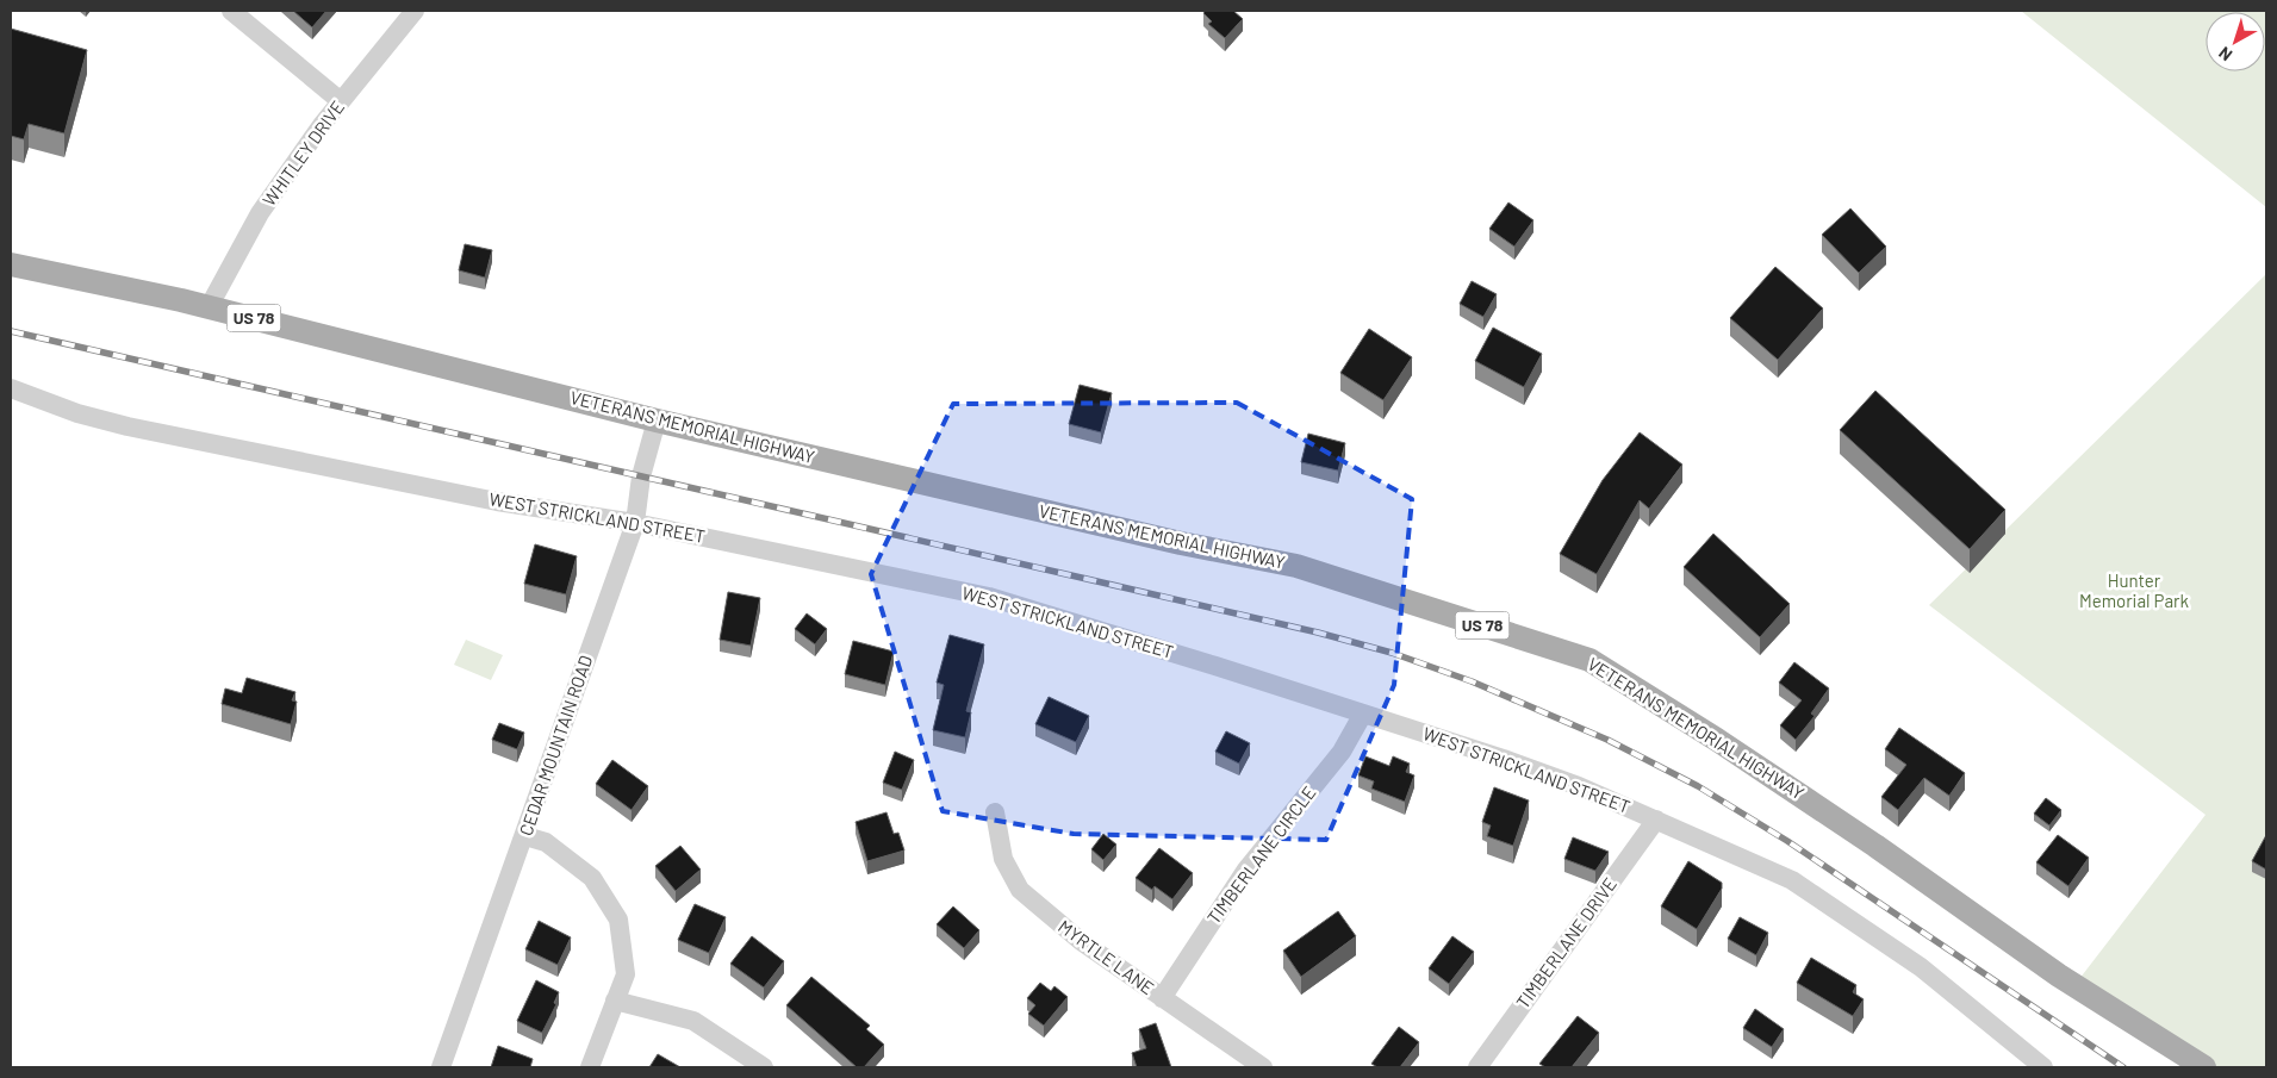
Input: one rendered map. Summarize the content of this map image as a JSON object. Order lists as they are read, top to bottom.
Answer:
{
  "streets": {
    "main road": ["US 78", "VETERANS MEMORIAL HIGHWAY"],
    "street": [
      "WHITLEY DRIVE",
      "WEST STRICKLAND STREET",
      "CEDAR MOUNTAIN ROAD",
      "TIMBERLANE CIRCLE",
      "TIMBERLANE DRIVE",
      "MYRTLE LANE"
    ]
  },
  "crossings": [
    ["WHITLEY DRIVE", "VETERANS MEMORIAL HIGHWAY"],
    ["VETERANS MEMORIAL HIGHWAY", "CEDAR MOUNTAIN ROAD"],
    ["WEST STRICKLAND STREET", "CEDAR MOUNTAIN ROAD"],
    ["WEST STRICKLAND STREET", "TIMBERLANE CIRCLE"],
    ["WEST STRICKLAND STREET", "TIMBERLANE DRIVE"],
    ["TIMBERLANE CIRCLE", "MYRTLE LANE"]
  ],
  "parks": ["Hunter Memorial Park"],
  "north": "bottom left"
}
